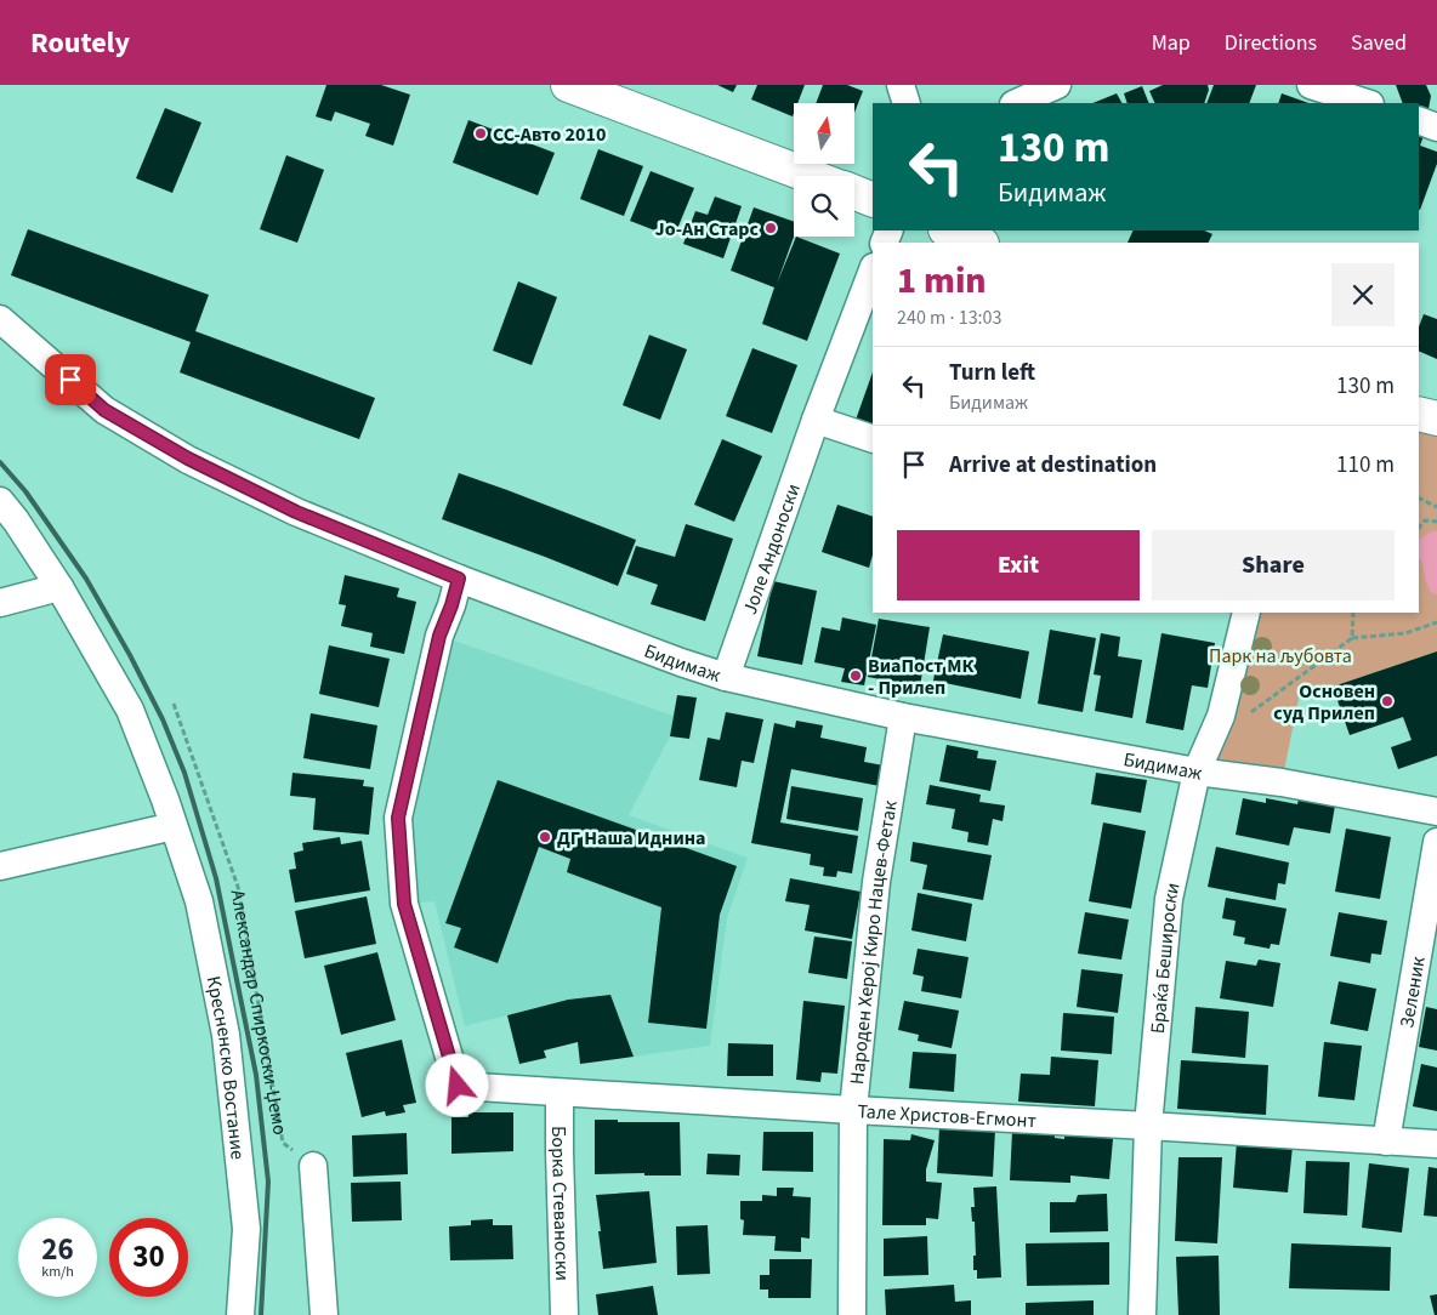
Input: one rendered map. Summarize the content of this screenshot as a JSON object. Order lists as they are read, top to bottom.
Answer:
{
  "streets": {
    "street": [
      "Јоле Андоноски",
      "Бидимаж",
      "Народен Херој Киро Нацев-Фетак",
      "Браќа Бешироски",
      "Зеленик",
      "Кресненско Востание",
      "Тале Христов-Егмонт",
      "Борка Стеваноски"
    ],
    "path": ["Александар Спиркоски-Џемо"]
  },
  "crossings": [
    ["Јоле Андоноски", "Бидимаж"],
    ["Бидимаж", "Народен Херој Киро Нацев-Фетак"],
    ["Бидимаж", "Браќа Бешироски"],
    ["Бидимаж", "Тале Христов-Егмонт"],
    ["Народен Херој Киро Нацев-Фетак", "Тале Христов-Егмонт"],
    ["Браќа Бешироски", "Тале Христов-Егмонт"],
    ["Зеленик", "Тале Христов-Егмонт"],
    ["Тале Христов-Егмонт", "Борка Стеваноски"]
  ],
  "parks": ["Парк на љубовта"],
  "places": [
    "СС-Авто 2010",
    "Јо-Ан Старс",
    "ВиаПост МК - Прилеп",
    "Основен суд Прилеп",
    "ДГ Наша Иднина"
  ],
  "north": "top",
  "page": {
    "header": "Routely",
    "nav": ["Map", "Directions", "Saved"],
    "turn": ["130 m", "Бидимаж"],
    "heading": ["1 min", "240 m · 13:03"],
    "list": [
      {
        "name": "Turn left",
        "note": "Бидимаж",
        "value": "130 m"
      },
      {
        "name": "Arrive at destination",
        "value": "110 m"
      }
    ],
    "buttons": ["Exit", "Share"],
    "speed": "26 km/h",
    "limit": "30"
  }
}
